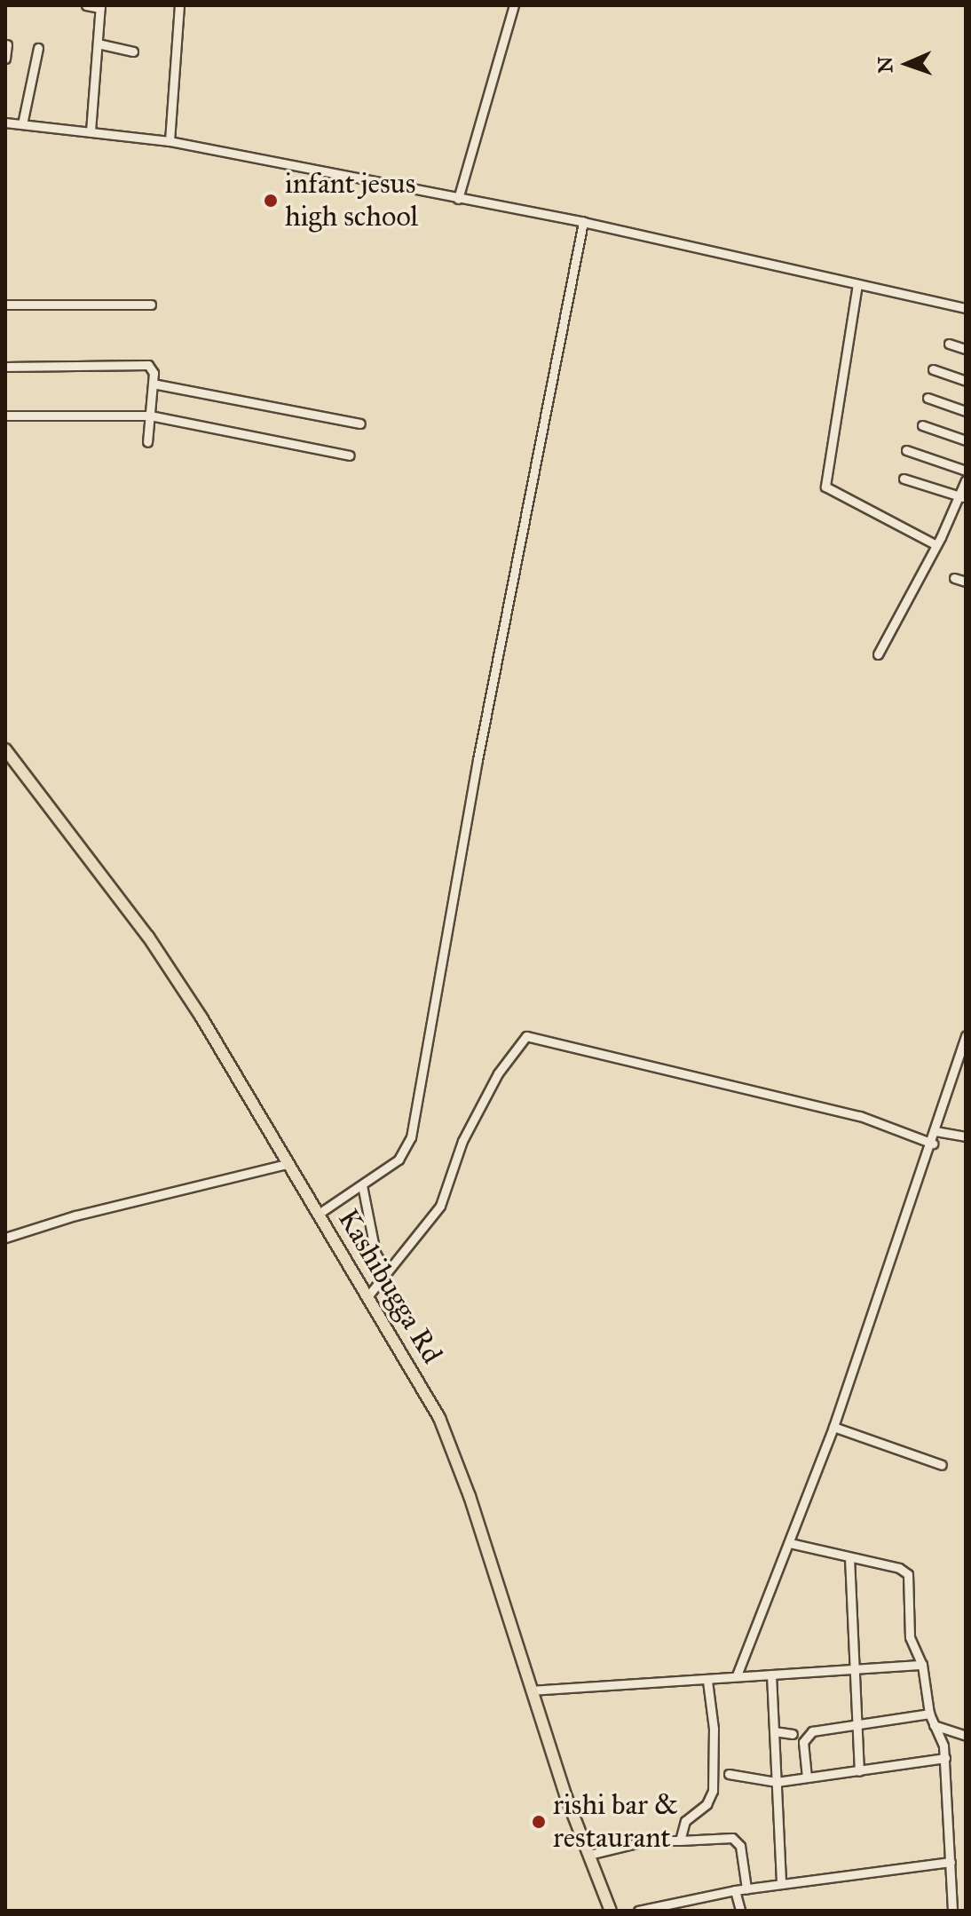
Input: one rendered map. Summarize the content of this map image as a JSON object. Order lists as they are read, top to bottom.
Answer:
{
  "streets": {
    "main road": ["Kashibugga Rd"]
  },
  "places": ["infant jesus high school", "rishi bar & restaurant"],
  "north": "left"
}
